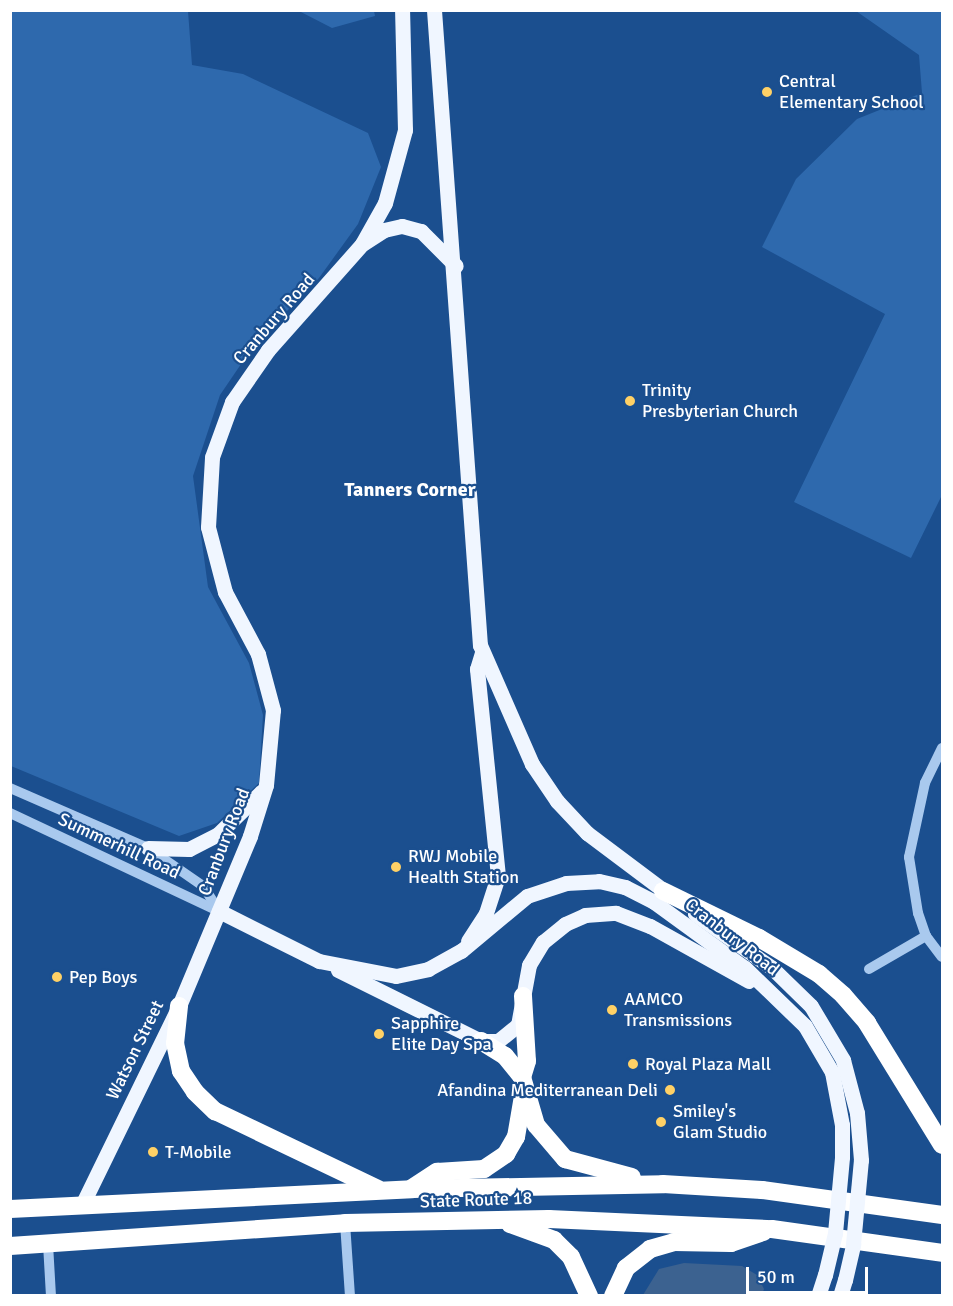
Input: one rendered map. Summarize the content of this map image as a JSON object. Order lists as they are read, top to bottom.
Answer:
{
  "streets": {
    "highway": ["State Route 18"],
    "main road": ["Cranbury Road", "Watson Street"],
    "street": ["Summerhill Road"]
  },
  "crossings": [
    ["Cranbury Road", "Summerhill Road"],
    ["Cranbury Road", "Watson Street"],
    ["Summerhill Road", "Watson Street"],
    ["Watson Street", "State Route 18"]
  ],
  "districts": ["Tanners Corner"],
  "places": [
    "Central Elementary School",
    "Trinity Presbyterian Church",
    "RWJ Mobile Health Station",
    "Pep Boys",
    "AAMCO Transmissions",
    "Sapphire Elite Day Spa",
    "Royal Plaza Mall",
    "Afandina Mediterranean Deli",
    "Smiley's Glam Studio",
    "T-Mobile"
  ],
  "scale_bar": "50 m"
}
